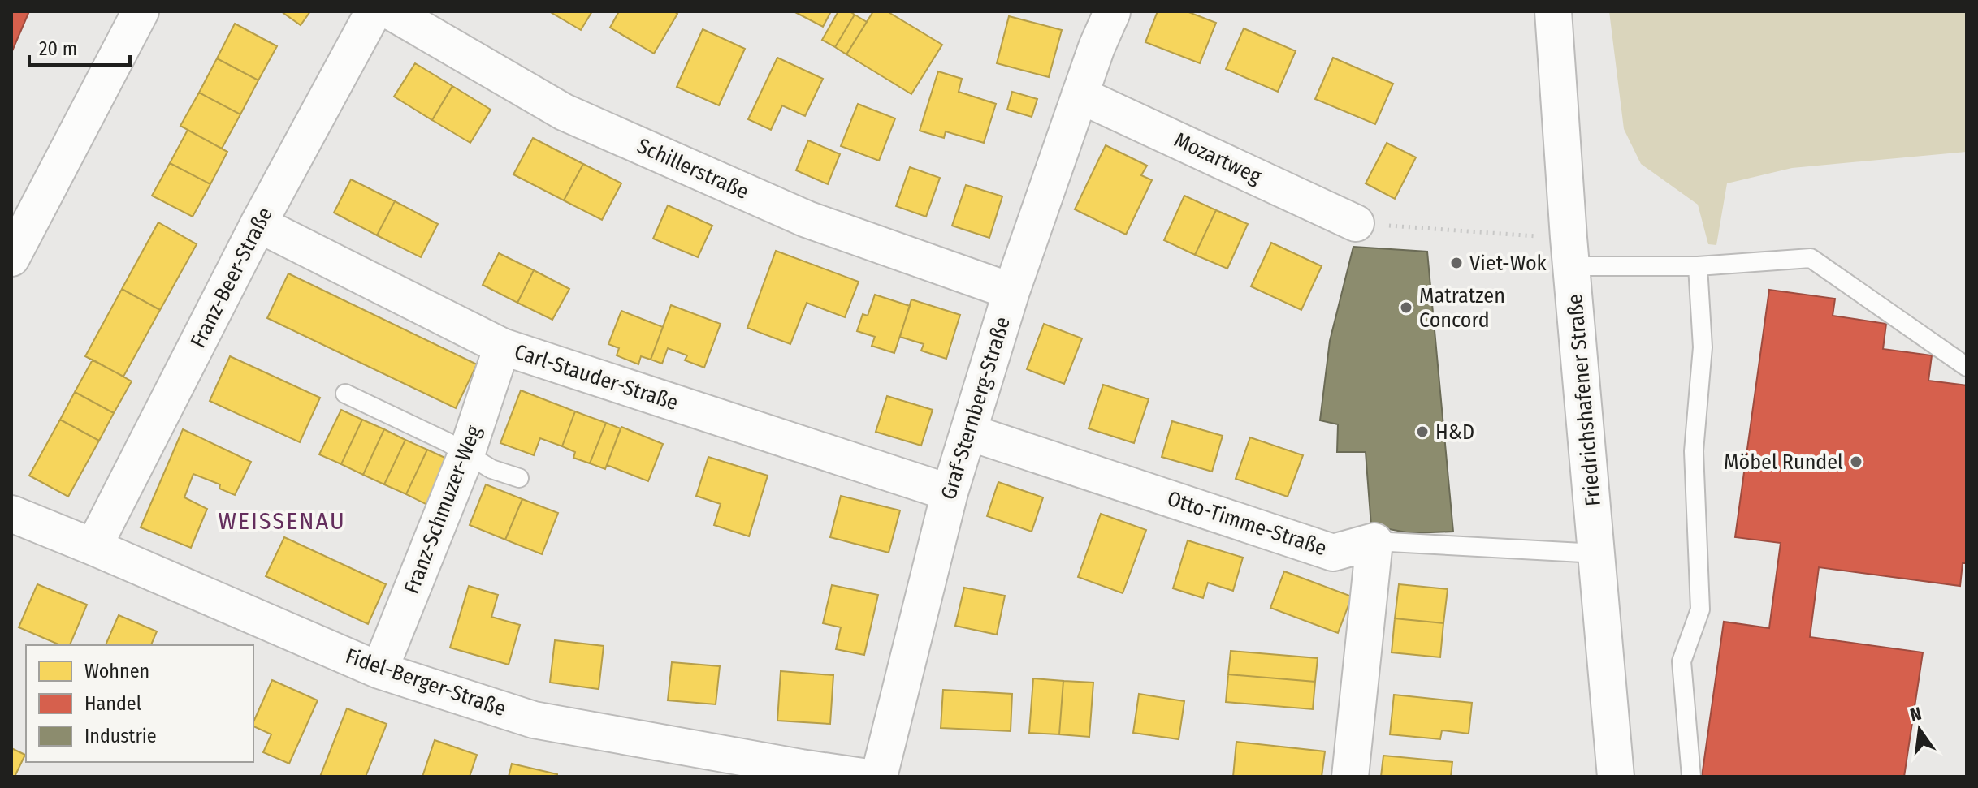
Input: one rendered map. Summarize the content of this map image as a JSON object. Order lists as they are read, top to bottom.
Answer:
{
  "streets": {
    "street": [
      "Mozartweg",
      "Schillerstraße",
      "Franz-Beer-Straße",
      "Carl-Stauder-Straße",
      "Friedrichshafener Straße",
      "Graf-Sternberg-Straße",
      "Franz-Schmuzer-Weg",
      "Otto-Timme-Straße",
      "Fidel-Berger-Straße"
    ]
  },
  "crossings": [
    ["Mozartweg", "Graf-Sternberg-Straße"],
    ["Schillerstraße", "Graf-Sternberg-Straße"],
    ["Franz-Beer-Straße", "Carl-Stauder-Straße"],
    ["Franz-Beer-Straße", "Fidel-Berger-Straße"],
    ["Carl-Stauder-Straße", "Graf-Sternberg-Straße"],
    ["Carl-Stauder-Straße", "Franz-Schmuzer-Weg"],
    ["Graf-Sternberg-Straße", "Otto-Timme-Straße"],
    ["Franz-Schmuzer-Weg", "Fidel-Berger-Straße"]
  ],
  "districts": ["WEISSENAU"],
  "places": [
    "Viet-Wok",
    "Matratzen Concord",
    "H&D",
    "Möbel Rundel"
  ],
  "legend": ["Wohnen", "Handel", "Industrie"],
  "scale_bar": "20 m",
  "north": "top"
}
